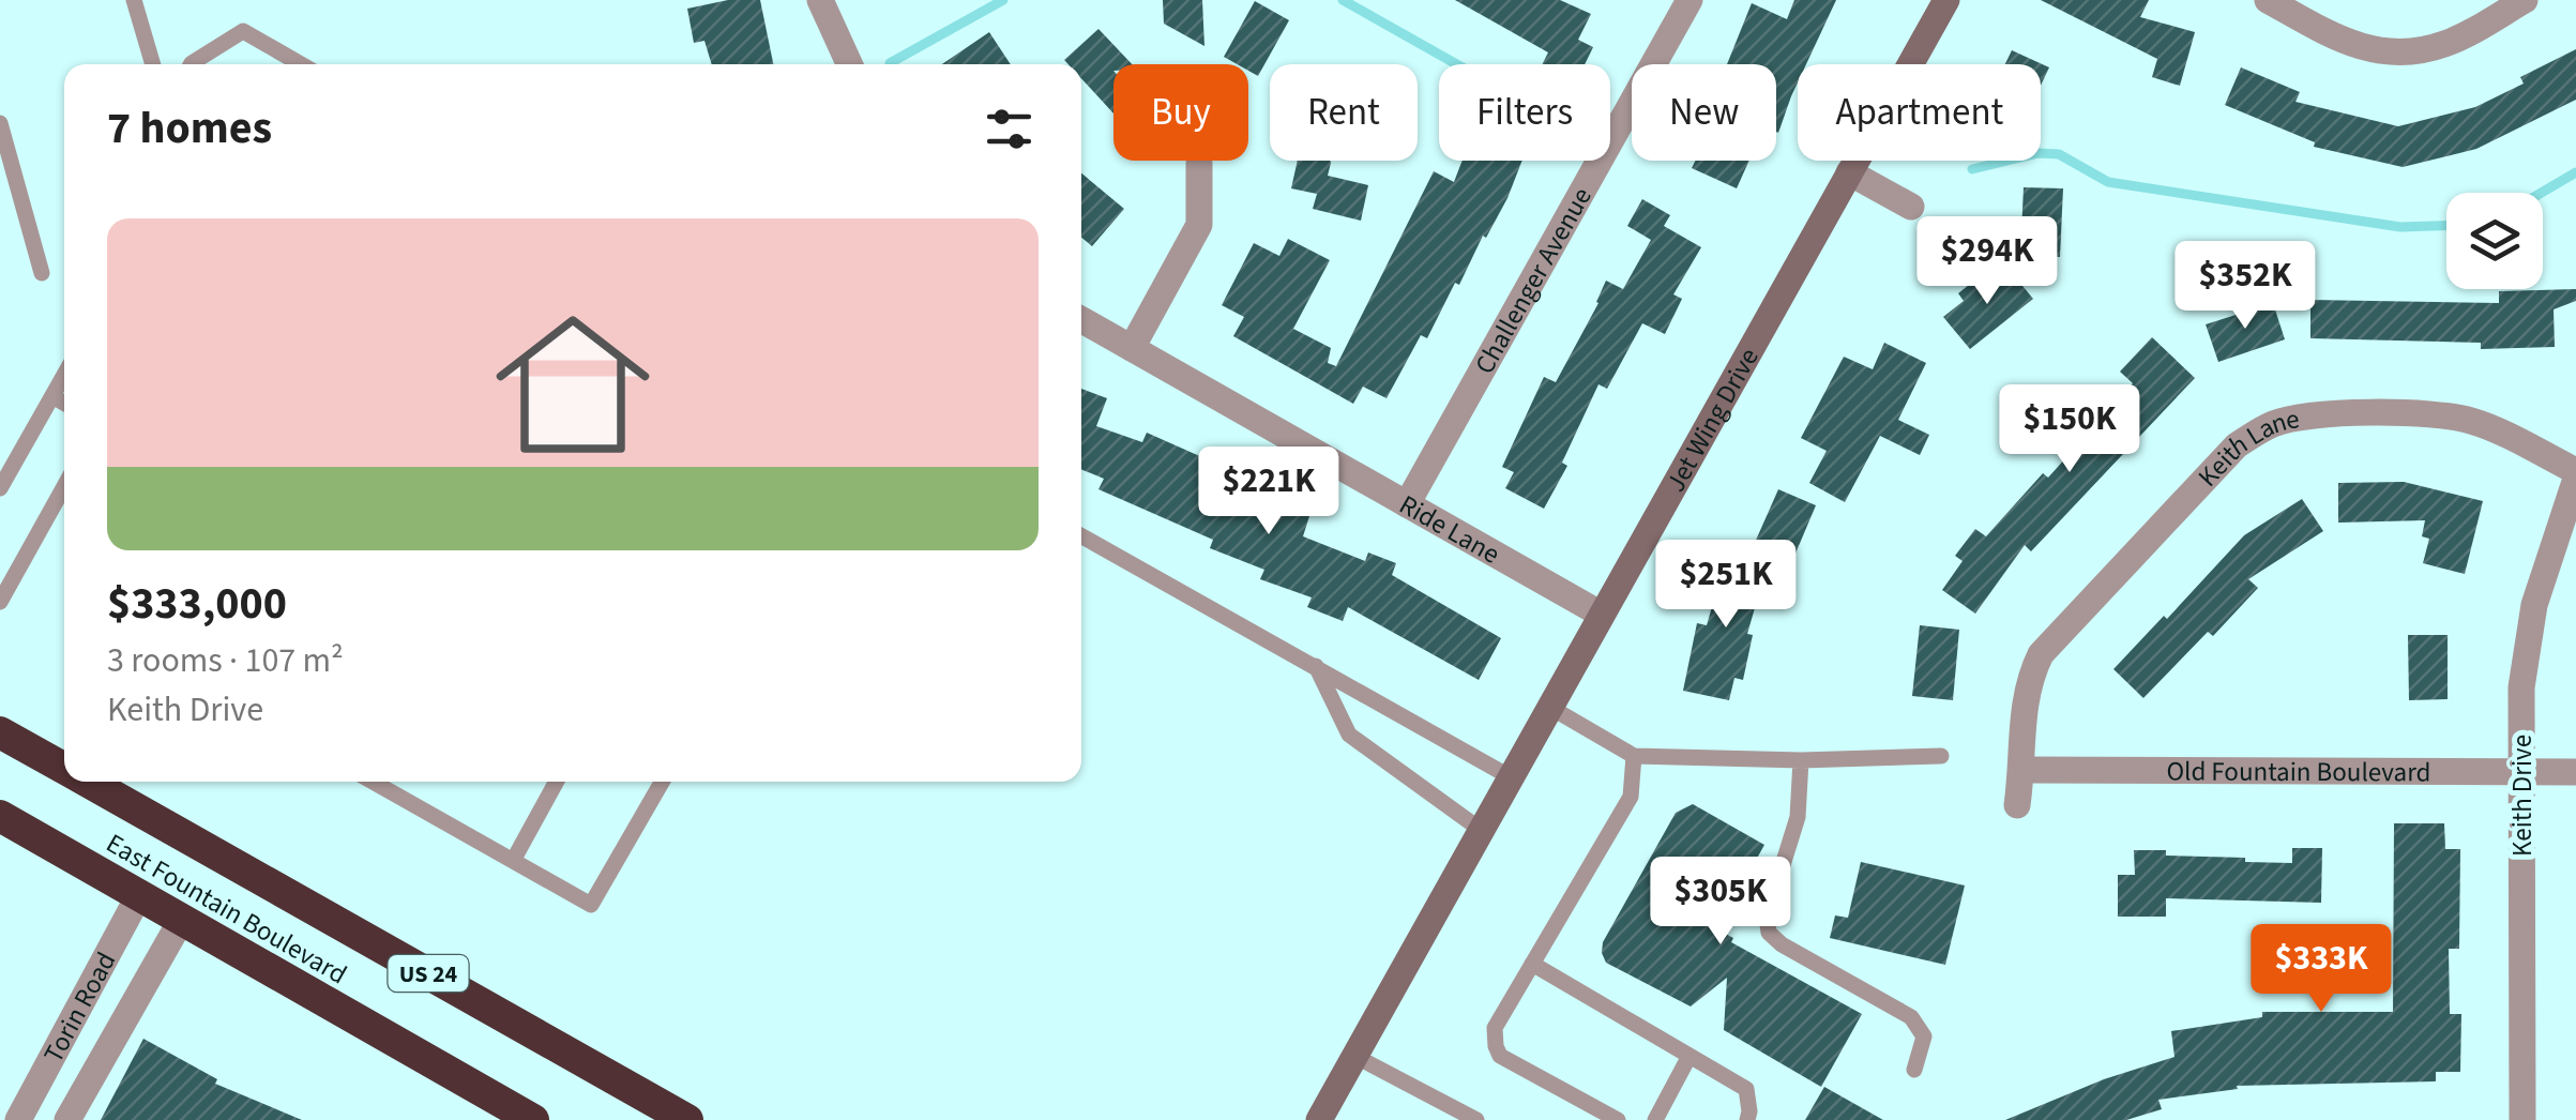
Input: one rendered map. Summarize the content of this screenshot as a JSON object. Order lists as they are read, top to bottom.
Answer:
{
  "streets": {
    "highway": ["East Fountain Boulevard", "US 24"],
    "main road": ["Jet Wing Drive"],
    "street": [
      "Challenger Avenue",
      "Keith Lane",
      "Ride Lane",
      "Old Fountain Boulevard",
      "Keith Drive",
      "Torin Road"
    ]
  },
  "crossings": [
    ["Challenger Avenue", "Ride Lane"],
    ["Jet Wing Drive", "Ride Lane"],
    ["Keith Lane", "Old Fountain Boulevard"],
    ["Keith Lane", "Keith Drive"],
    ["Old Fountain Boulevard", "Keith Drive"],
    ["East Fountain Boulevard", "Torin Road"]
  ],
  "page": {
    "chip": [
      "Buy",
      "Rent",
      "Filters",
      "New",
      "Apartment"
    ],
    "heading": "7 homes",
    "list": [
      {
        "name": "$333,000",
        "note": "3 rooms · 107 m² · Keith Drive"
      }
    ],
    "price": [
      "$294K",
      "$352K",
      "$150K",
      "$221K",
      "$251K",
      "$305K",
      "$333K"
    ]
  }
}
